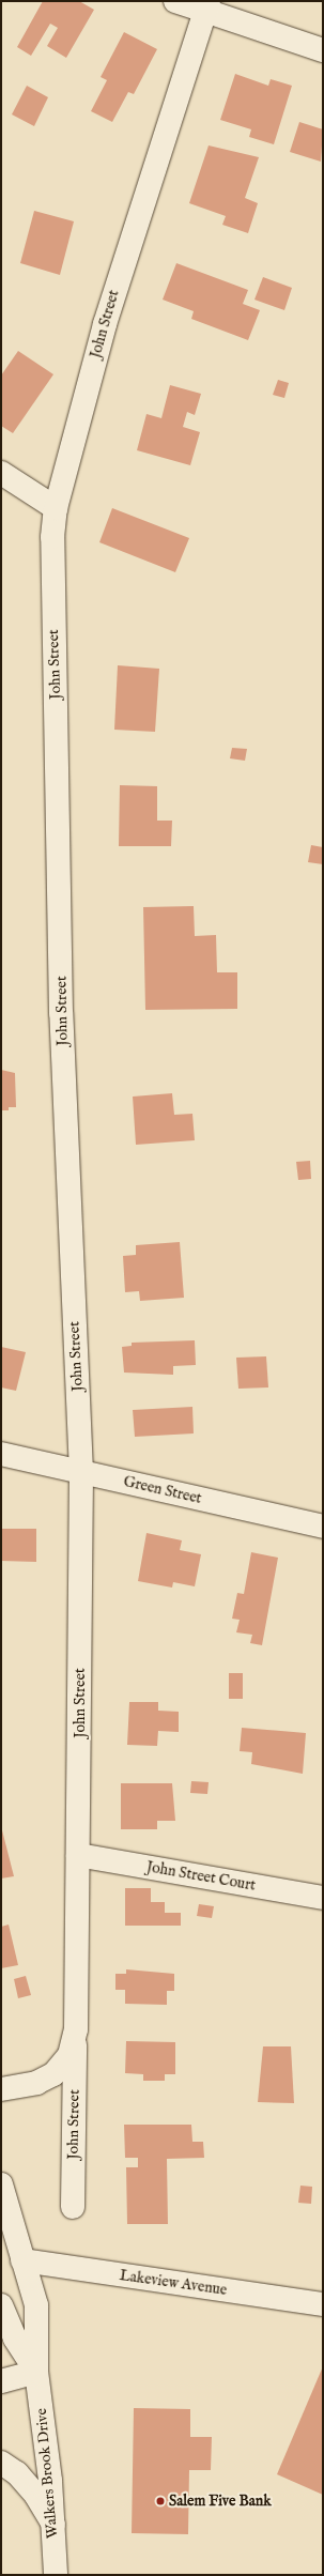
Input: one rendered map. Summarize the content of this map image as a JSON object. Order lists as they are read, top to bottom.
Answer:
{
  "streets": {
    "street": [
      "John Street",
      "Green Street",
      "John Street Court",
      "Lakeview Avenue",
      "Walkers Brook Drive"
    ]
  },
  "crossings": [
    ["John Street", "Green Street"],
    ["John Street", "John Street Court"],
    ["Lakeview Avenue", "Walkers Brook Drive"]
  ],
  "places": ["Salem Five Bank"]
}
